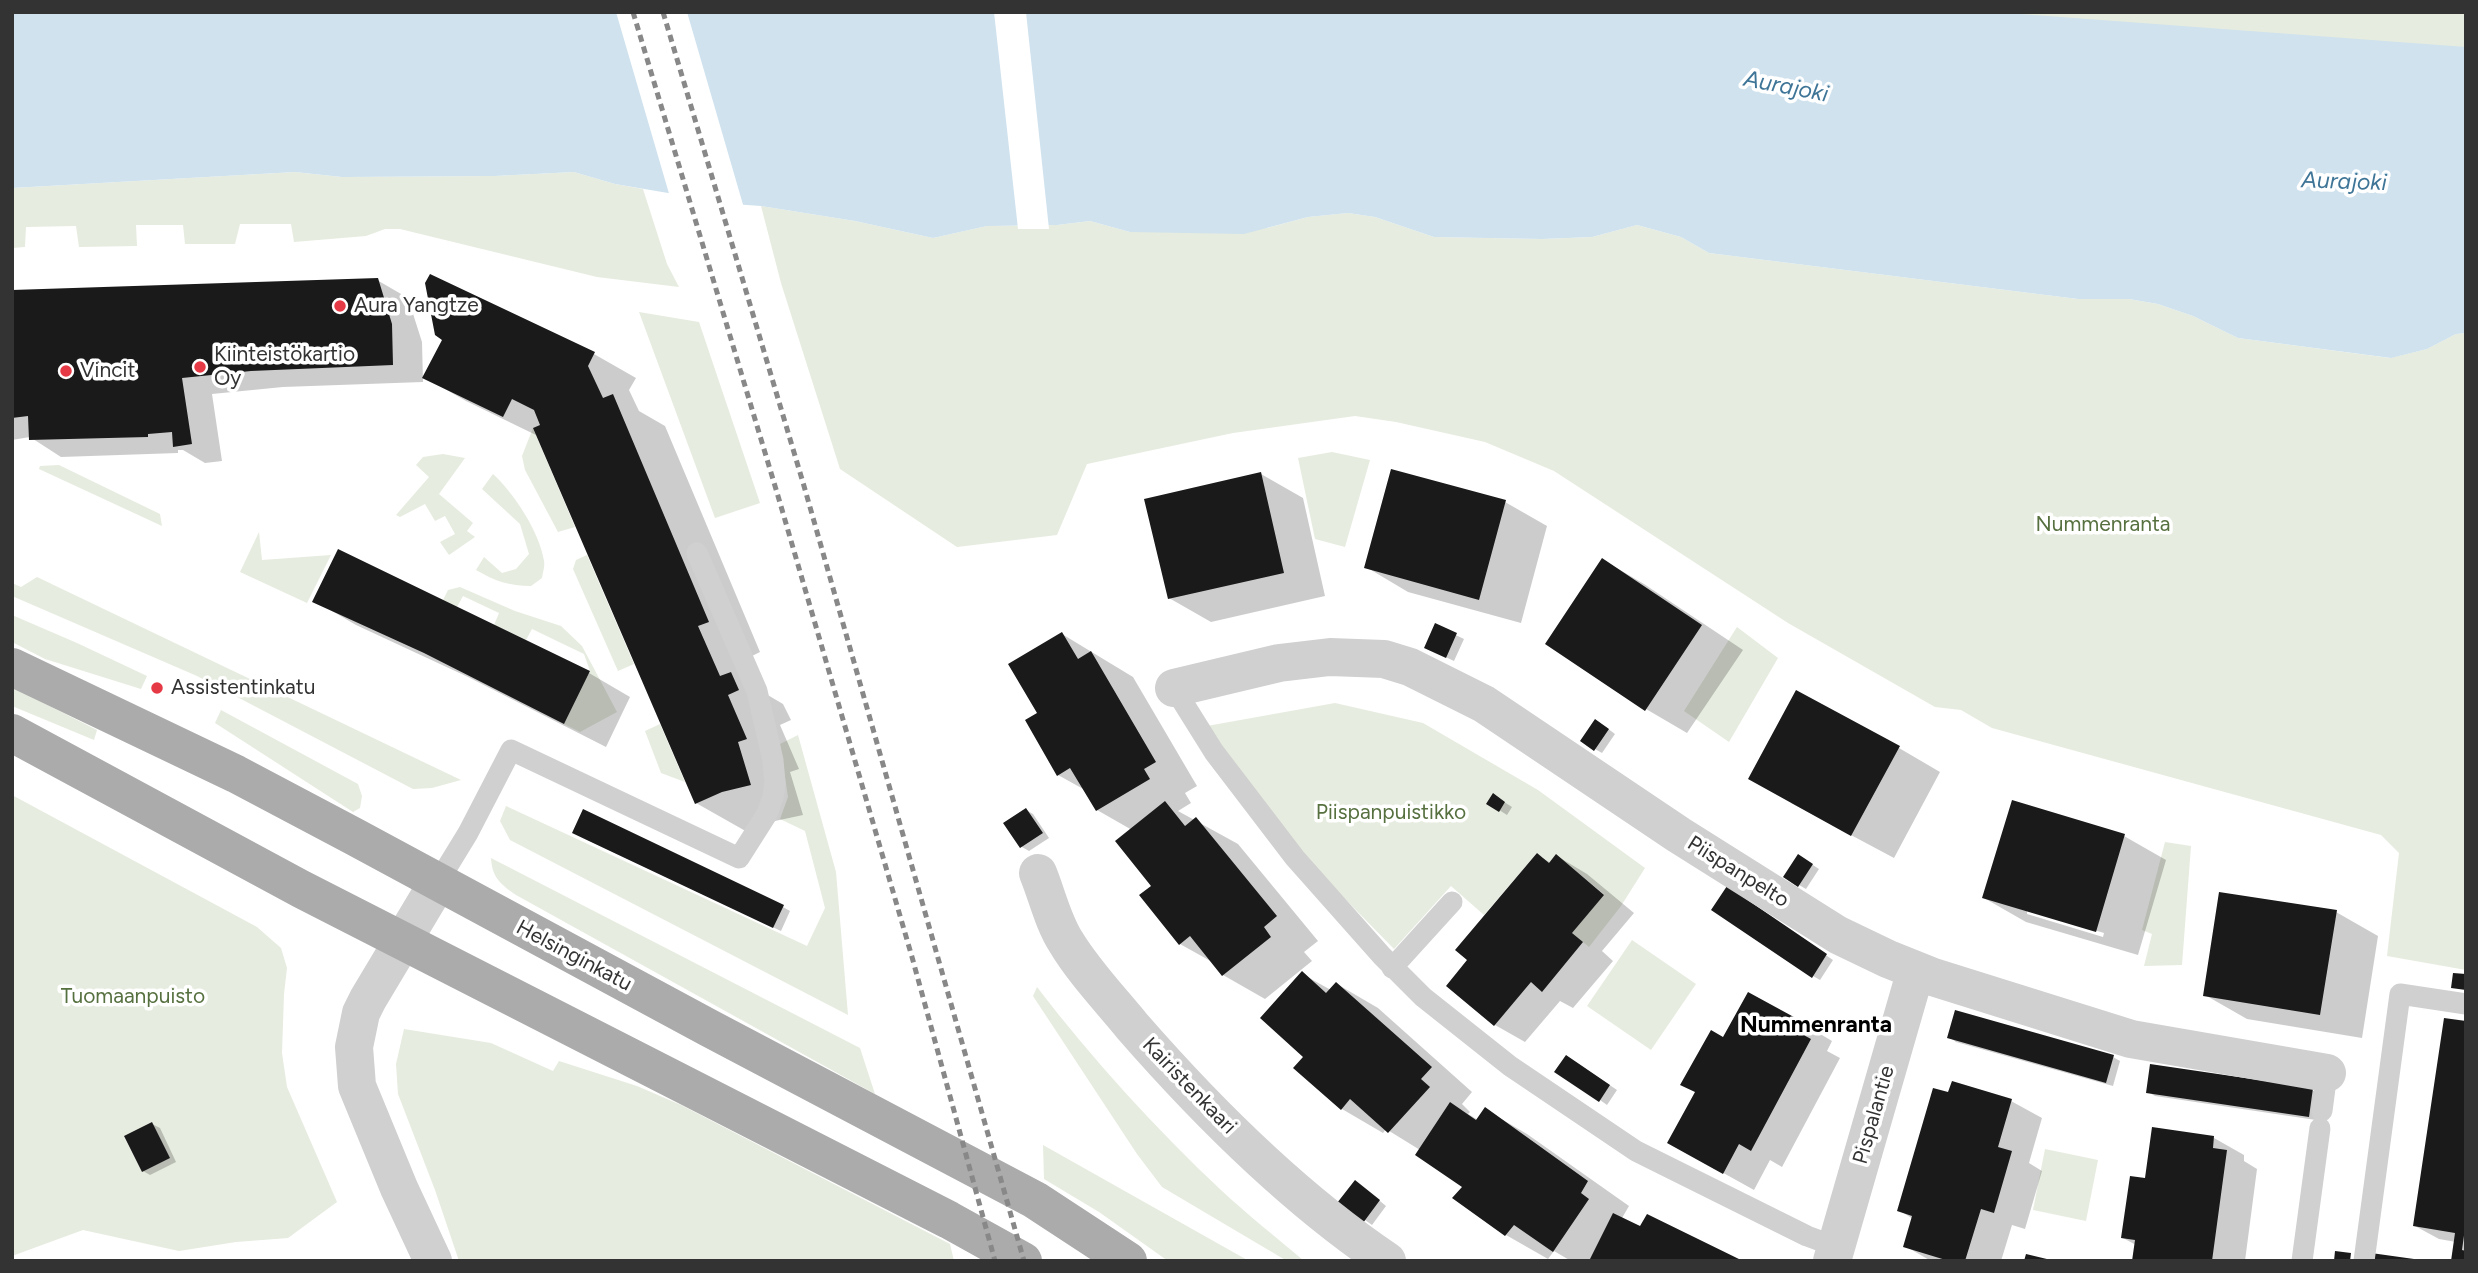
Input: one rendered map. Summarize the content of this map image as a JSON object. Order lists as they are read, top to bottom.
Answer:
{
  "streets": {
    "main road": ["Helsinginkatu"],
    "street": ["Piispanpelto", "Kairistenkaari", "Pispalantie"]
  },
  "crossings": [
    ["Piispanpelto", "Pispalantie"]
  ],
  "districts": ["Nummenranta"],
  "water": ["Aurajoki"],
  "parks": ["Nummenranta", "Piispanpuistikko", "Tuomaanpuisto"],
  "places": [
    "Aura Yangtze",
    "Kiinteistökartio Oy",
    "Vincit",
    "Assistentinkatu"
  ]
}
